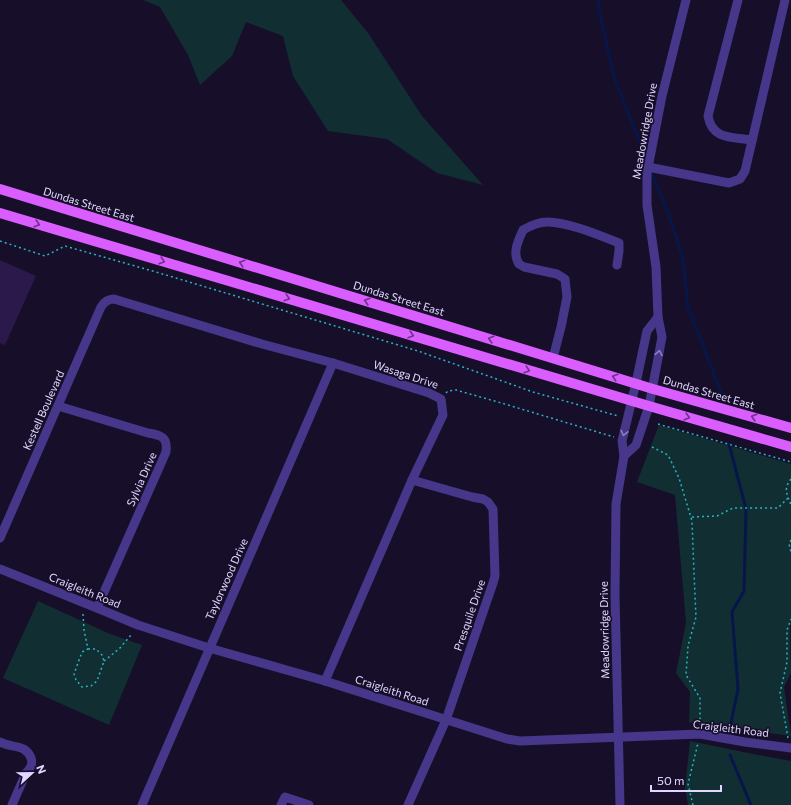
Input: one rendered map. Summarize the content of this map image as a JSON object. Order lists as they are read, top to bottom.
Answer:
{
  "streets": {
    "main road": ["Dundas Street East"],
    "street": [
      "Meadowridge Drive",
      "Wasaga Drive",
      "Kestell Boulevard",
      "Sylvia Drive",
      "Taylorwood Drive",
      "Craigleith Road",
      "Presquile Drive"
    ]
  },
  "crossings": [
    ["Meadowridge Drive", "Dundas Street East"],
    ["Meadowridge Drive", "Craigleith Road"],
    ["Wasaga Drive", "Kestell Boulevard"],
    ["Wasaga Drive", "Taylorwood Drive"],
    ["Wasaga Drive", "Craigleith Road"],
    ["Wasaga Drive", "Presquile Drive"],
    ["Kestell Boulevard", "Sylvia Drive"],
    ["Sylvia Drive", "Craigleith Road"],
    ["Taylorwood Drive", "Craigleith Road"],
    ["Craigleith Road", "Presquile Drive"]
  ],
  "scale_bar": "50 m",
  "north": "right"
}
